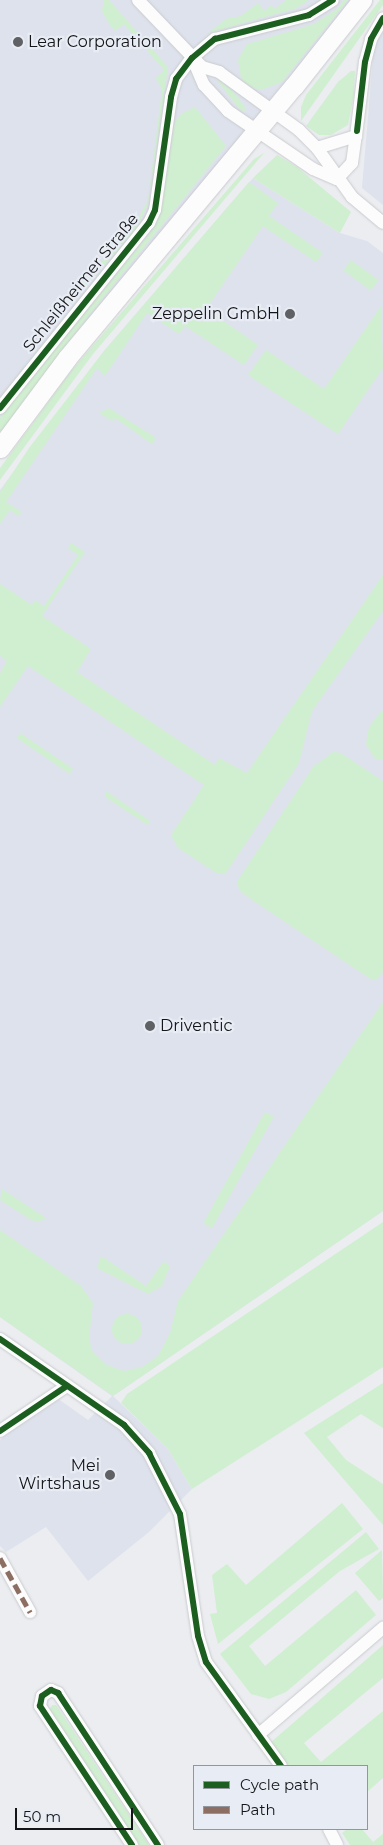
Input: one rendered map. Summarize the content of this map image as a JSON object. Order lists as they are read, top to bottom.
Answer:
{
  "streets": {
    "street": ["Schleißheimer Straße"]
  },
  "places": [
    "Lear Corporation",
    "Zeppelin GmbH",
    "Driventic",
    "Mei Wirtshaus"
  ],
  "legend": ["Cycle path", "Path"],
  "scale_bar": "50 m"
}
